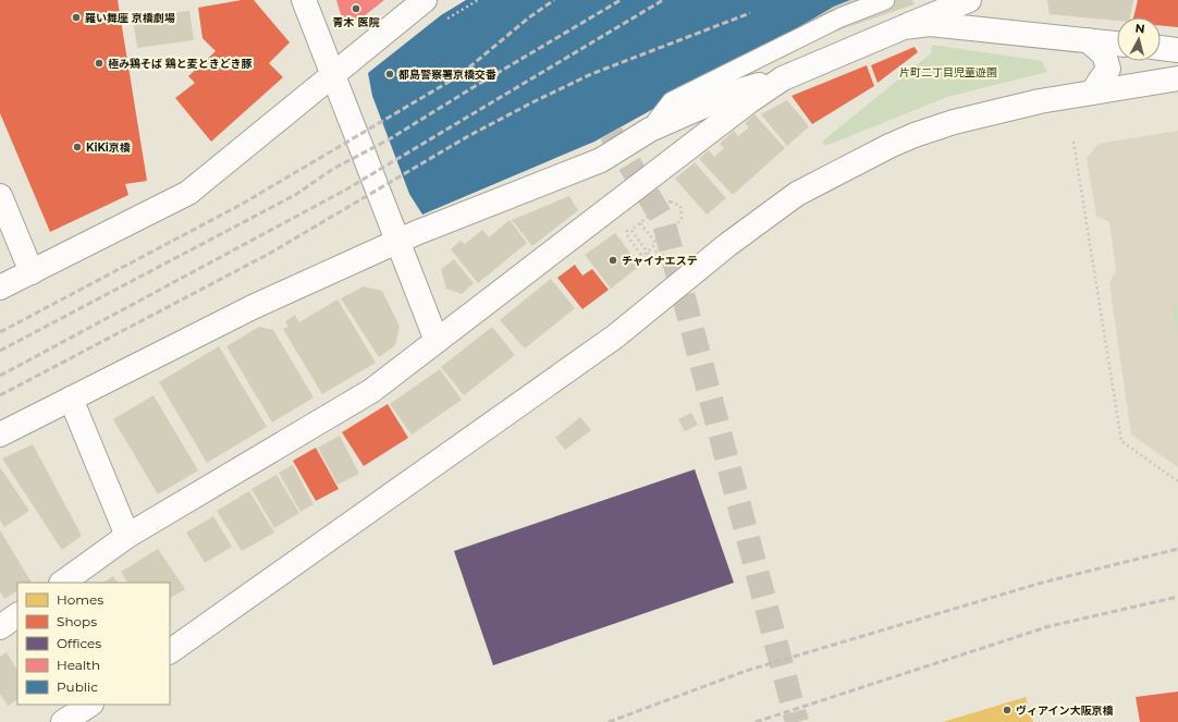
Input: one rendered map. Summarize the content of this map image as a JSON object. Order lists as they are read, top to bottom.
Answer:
{
  "parks": ["片町二丁目児童遊園"],
  "places": [
    "青木 医院",
    "羅い舞座 京橋劇場",
    "極み鶏そば 鶏と麦ときどき豚",
    "都島警察署京橋交番",
    "KiKi京橋",
    "チャイナエステ",
    "ヴィアイン大阪京橋"
  ],
  "legend": [
    "Homes",
    "Shops",
    "Offices",
    "Health",
    "Public"
  ],
  "north": "top"
}
